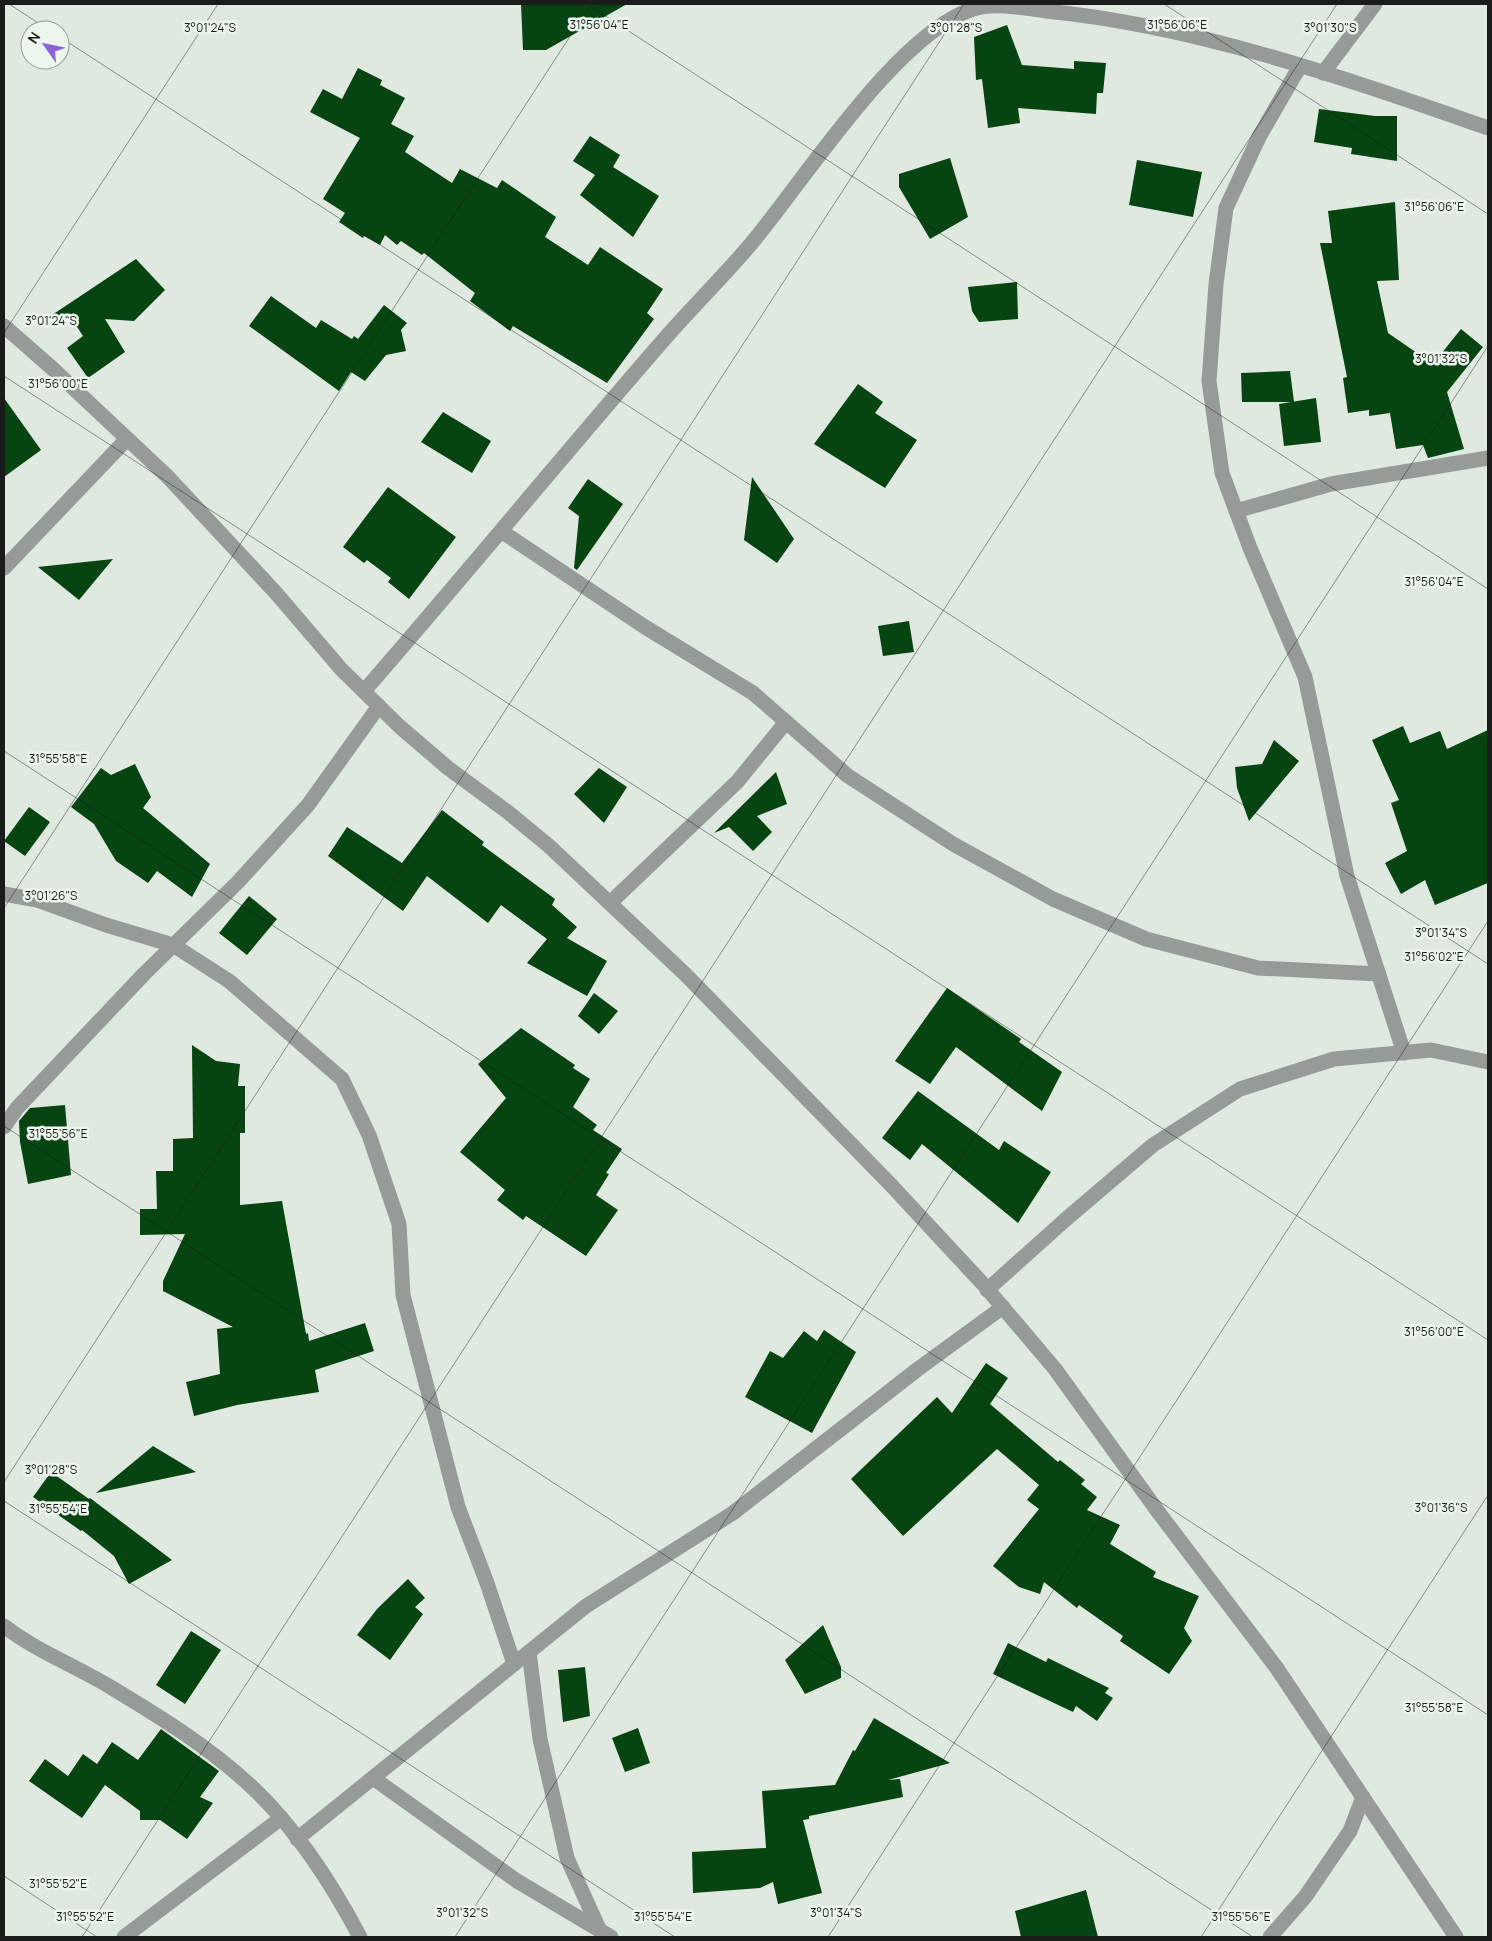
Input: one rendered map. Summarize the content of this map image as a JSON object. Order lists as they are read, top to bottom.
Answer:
{
  "north": "top left",
  "coordinates": [
    "31°56'04\"E",
    "31°56'06\"E",
    "3°01'24\"S",
    "3°01'28\"S",
    "3°01'30\"S",
    "3°01'32\"S",
    "31°56'00\"E",
    "31°55'58\"E",
    "3°01'26\"S",
    "3°01'34\"S",
    "31°56'02\"E",
    "31°55'56\"E",
    "3°01'36\"S",
    "31°55'54\"E",
    "31°55'52\"E"
  ]
}
